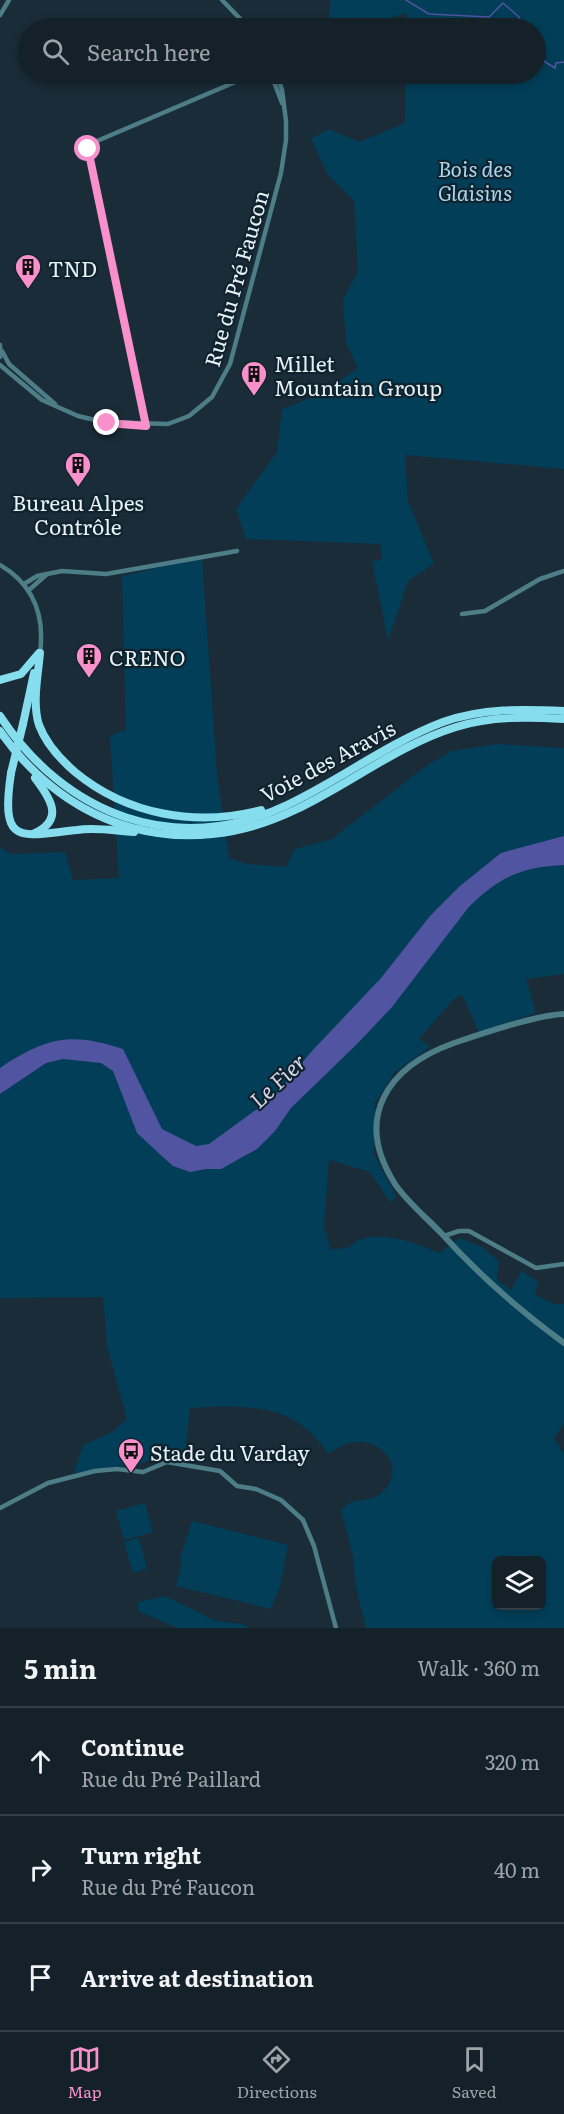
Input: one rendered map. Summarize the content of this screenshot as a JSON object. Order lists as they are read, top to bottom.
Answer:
{
  "streets": {
    "highway": ["Voie des Aravis"],
    "street": ["Rue du Pré Faucon"]
  },
  "water": ["Le Fier"],
  "parks": ["Bois des Glaisins"],
  "places": {
    "building": [
      "TND",
      "Millet Mountain Group",
      "Bureau Alpes Contrôle",
      "CRENO"
    ],
    "bus stop": ["Stade du Varday"]
  },
  "page": {
    "search": "Search here",
    "heading": ["5 min", "Walk · 360 m"],
    "list": [
      ["Continue", "Rue du Pré Paillard", "320 m"],
      ["Turn right", "Rue du Pré Faucon", "40 m"],
      "Arrive at destination"
    ],
    "nav": ["Map", "Directions", "Saved"]
  }
}
